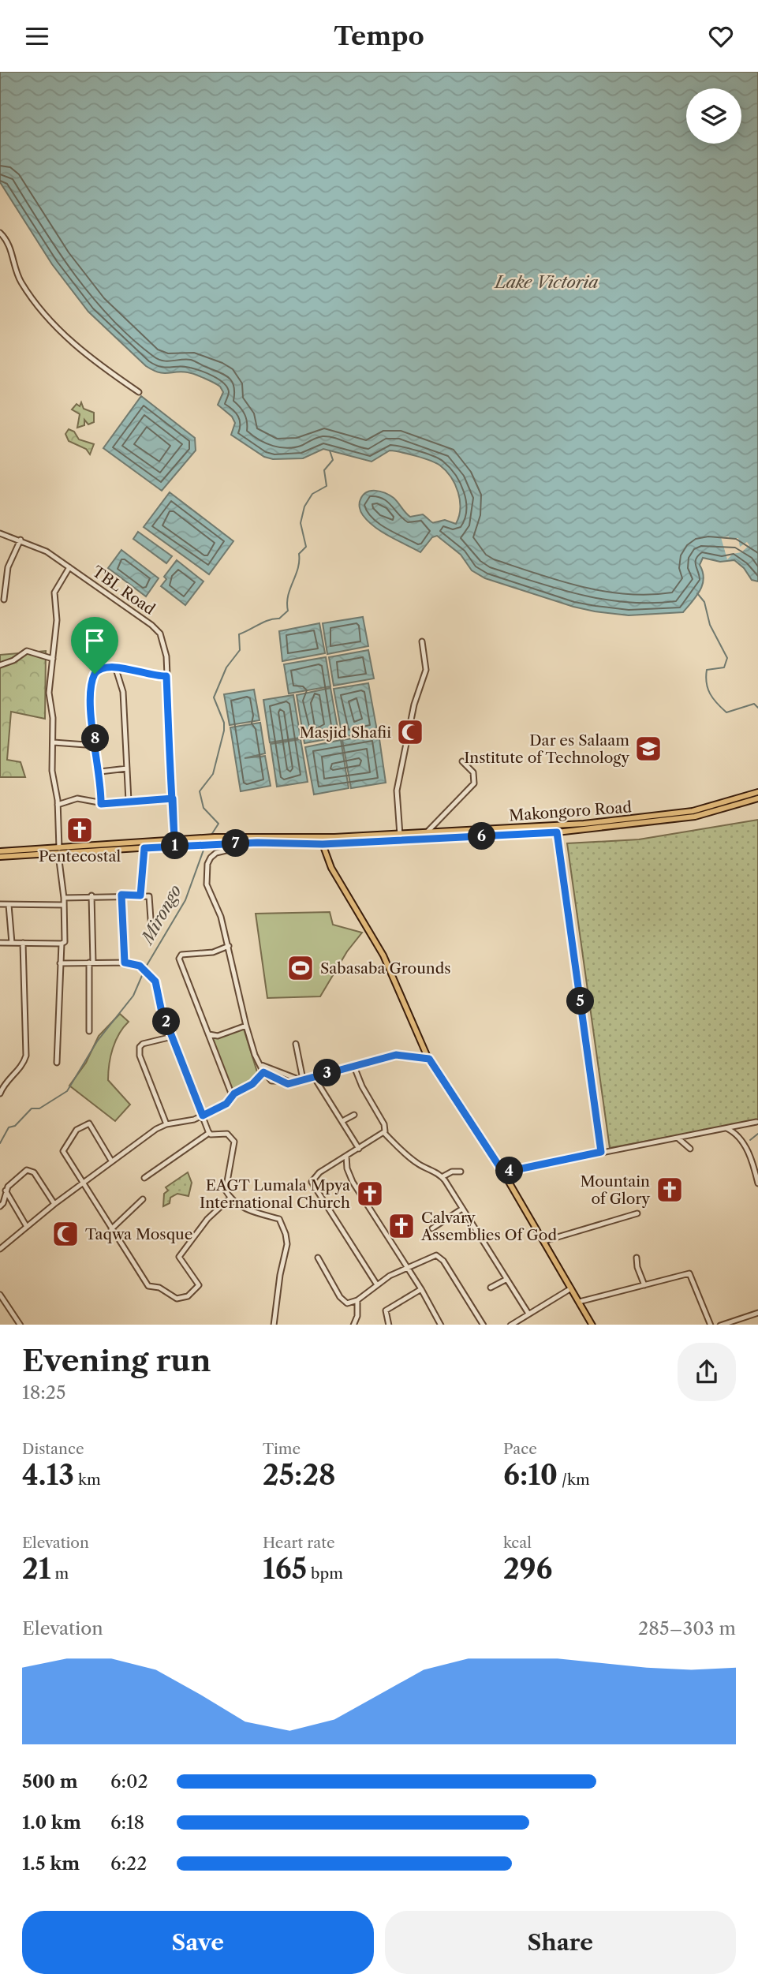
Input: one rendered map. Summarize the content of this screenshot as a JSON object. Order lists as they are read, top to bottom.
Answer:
{
  "streets": {
    "main road": ["Makongoro Road"],
    "street": ["TBL Road"]
  },
  "water": ["Lake Victoria", "Mirongo"],
  "places": {
    "mosque": ["Masjid Shafii", "Taqwa Mosque"],
    "school or university": ["Dar es Salaam Institute of Technology"],
    "church": [
      "Pentecostal",
      "Mountain of Glory",
      "EAGT Lumala Mpya International Church",
      "Calvary Assemblies Of God"
    ],
    "sports": ["Sabasaba Grounds"]
  },
  "page": {
    "header": "Tempo",
    "pins": [
      "8",
      "6",
      "7",
      "1",
      "5",
      "2",
      "3",
      "4"
    ],
    "heading": ["Evening run", "18:25"],
    "stats": [
      ["Distance", "4.13 km"],
      ["Time", "25:28"],
      ["Pace", "6:10 /km"],
      ["Elevation", "21 m"],
      ["Heart rate", "165 bpm"],
      ["kcal", "296"]
    ],
    "chart": ["Elevation", "285–303 m"],
    "list": [
      {
        "name": "500 m",
        "note": "6:02"
      },
      {
        "name": "1.0 km",
        "note": "6:18"
      },
      {
        "name": "1.5 km",
        "note": "6:22"
      }
    ],
    "buttons": ["Save", "Share"]
  }
}
